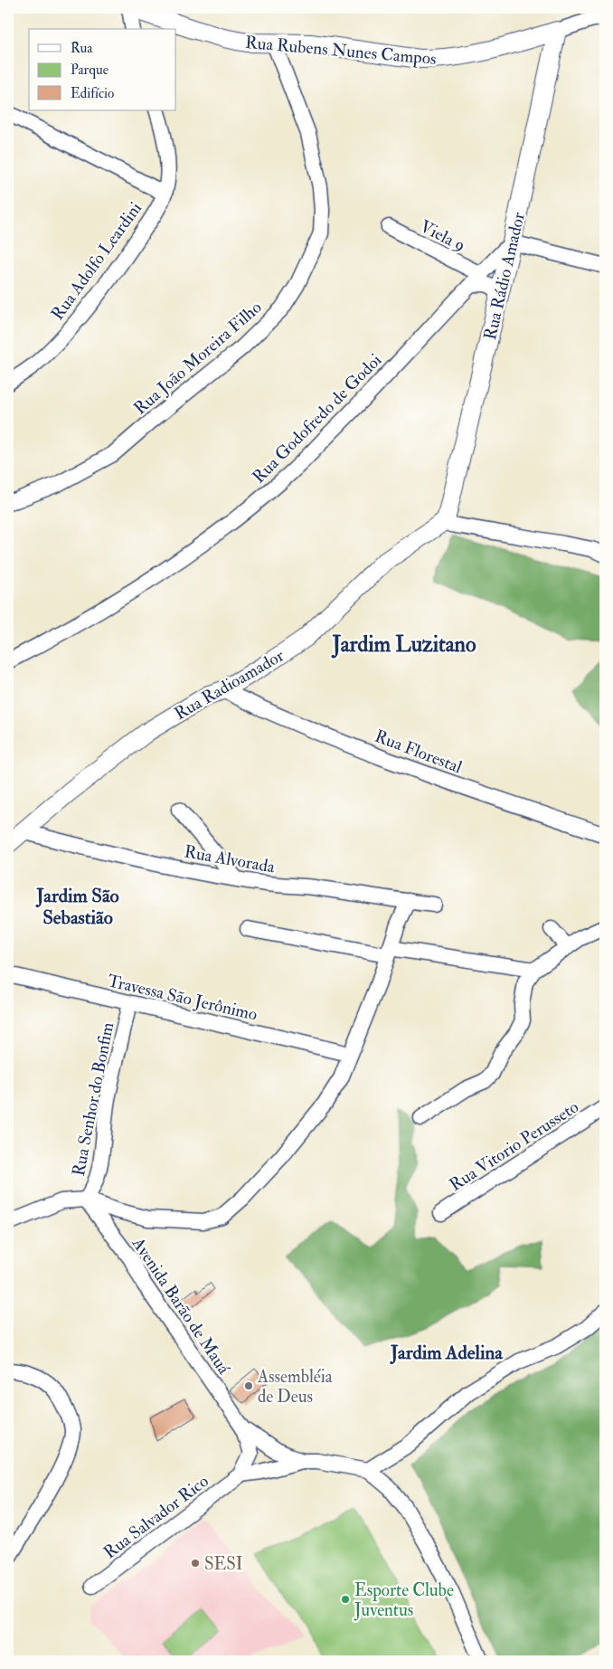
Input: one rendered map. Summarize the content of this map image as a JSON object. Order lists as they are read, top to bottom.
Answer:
{
  "streets": {
    "street": [
      "Rua Rubens Nunes Campos",
      "Viela 9",
      "Rua Adolfo Leardini",
      "Rua Rádio Amador",
      "Rua João Moreira Filho",
      "Rua Godofredo de Godoi",
      "Rua Radioamador",
      "Rua Florestal",
      "Rua Alvorada",
      "Travessa São Jerônimo",
      "Rua Senhor do Bonfim",
      "Rua Vitorio Perusseto",
      "Avenida Barão de Mauá",
      "Rua Salvador Rico"
    ]
  },
  "crossings": [
    ["Rua Rubens Nunes Campos", "Rua Rádio Amador"],
    ["Rua Rubens Nunes Campos", "Rua João Moreira Filho"],
    ["Viela 9", "Rua Godofredo de Godoi"],
    ["Rua Rádio Amador", "Rua Godofredo de Godoi"],
    ["Rua Rádio Amador", "Rua Radioamador"],
    ["Rua Radioamador", "Rua Florestal"],
    ["Rua Radioamador", "Rua Alvorada"],
    ["Travessa São Jerônimo", "Rua Senhor do Bonfim"],
    ["Rua Senhor do Bonfim", "Avenida Barão de Mauá"],
    ["Avenida Barão de Mauá", "Rua Salvador Rico"]
  ],
  "districts": ["Jardim Luzitano", "Jardim São Sebastião", "Jardim Adelina"],
  "places": ["Assembléia de Deus", "SESI", "Esporte Clube Juventus"],
  "legend": ["Rua", "Parque", "Edifício"]
}
